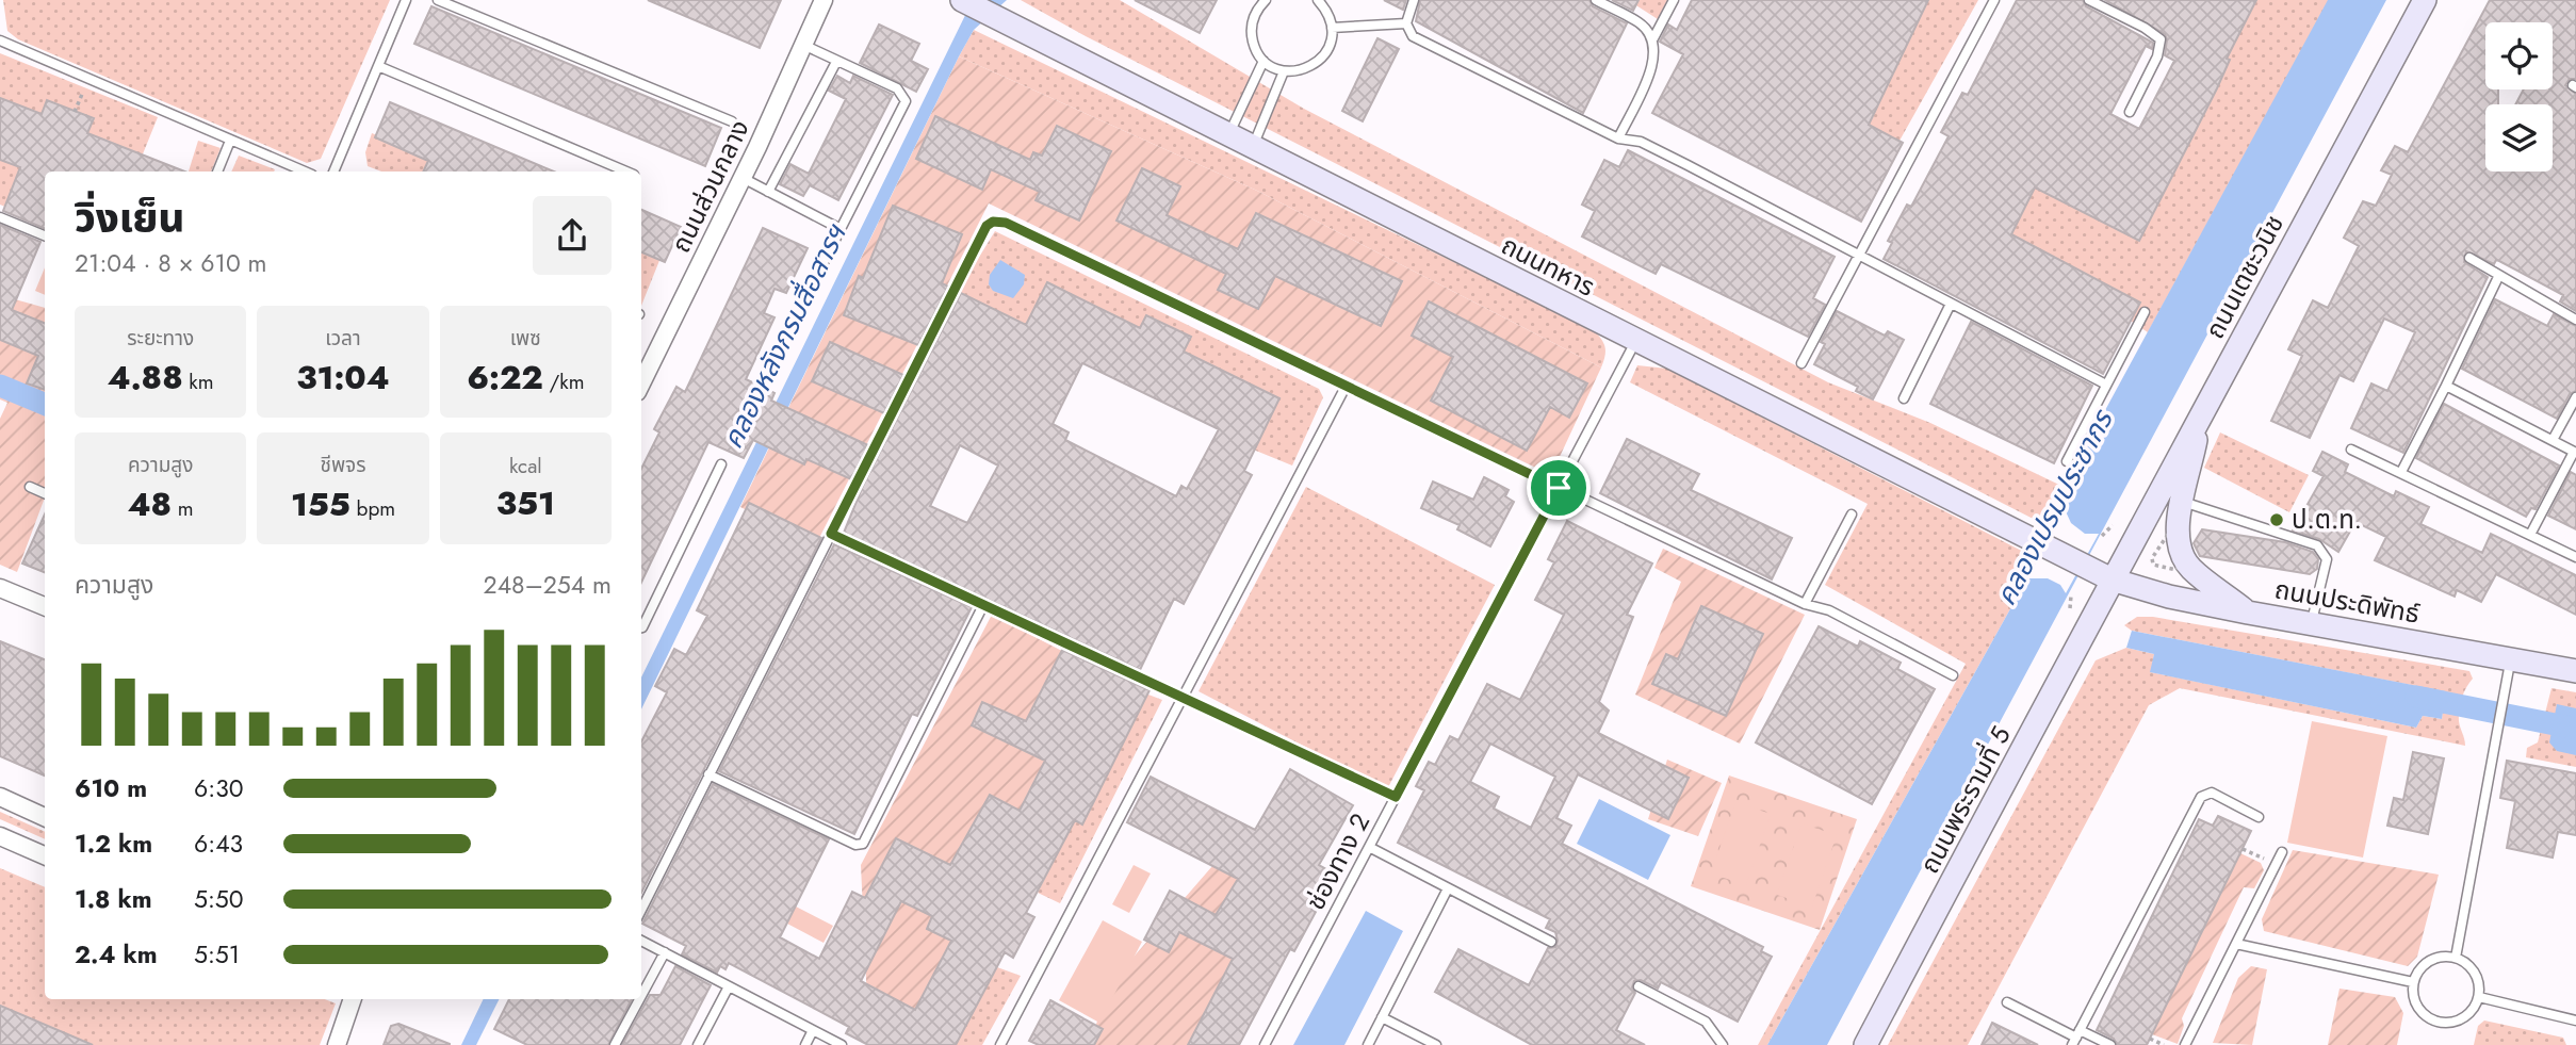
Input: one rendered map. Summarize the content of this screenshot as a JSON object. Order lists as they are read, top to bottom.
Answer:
{
  "streets": {
    "main road": [
      "ถนนทหาร",
      "ถนนเตชะวนิช",
      "ถนนประดิพัทธ์",
      "ถนนพระรามที่ 5"
    ],
    "street": ["ถนนส่วนกลาง"],
    "lane": ["ช่องทาง 2"]
  },
  "crossings": [
    ["ถนนทหาร", "ถนนเตชะวนิช"],
    ["ถนนทหาร", "ถนนประดิพัทธ์"],
    ["ถนนทหาร", "ถนนพระรามที่ 5"],
    ["ถนนทหาร", "ช่องทาง 2"],
    ["ถนนเตชะวนิช", "ถนนประดิพัทธ์"],
    ["ถนนเตชะวนิช", "ถนนพระรามที่ 5"],
    ["ถนนประดิพัทธ์", "ถนนพระรามที่ 5"]
  ],
  "water": ["คลองหลังกรมสื่อสารฯ", "คลองเปรมประชากร"],
  "places": ["ป.ต.ท."],
  "page": {
    "heading": ["วิ่งเย็น", "21:04 · 8 × 610 m"],
    "stats": [
      ["ระยะทาง", "4.88 km"],
      ["เวลา", "31:04"],
      ["เพซ", "6:22 /km"],
      ["ความสูง", "48 m"],
      ["ชีพจร", "155 bpm"],
      ["kcal", "351"]
    ],
    "chart": ["ความสูง", "248–254 m"],
    "list": [
      {
        "name": "610 m",
        "note": "6:30"
      },
      {
        "name": "1.2 km",
        "note": "6:43"
      },
      {
        "name": "1.8 km",
        "note": "5:50"
      },
      {
        "name": "2.4 km",
        "note": "5:51"
      }
    ]
  }
}
